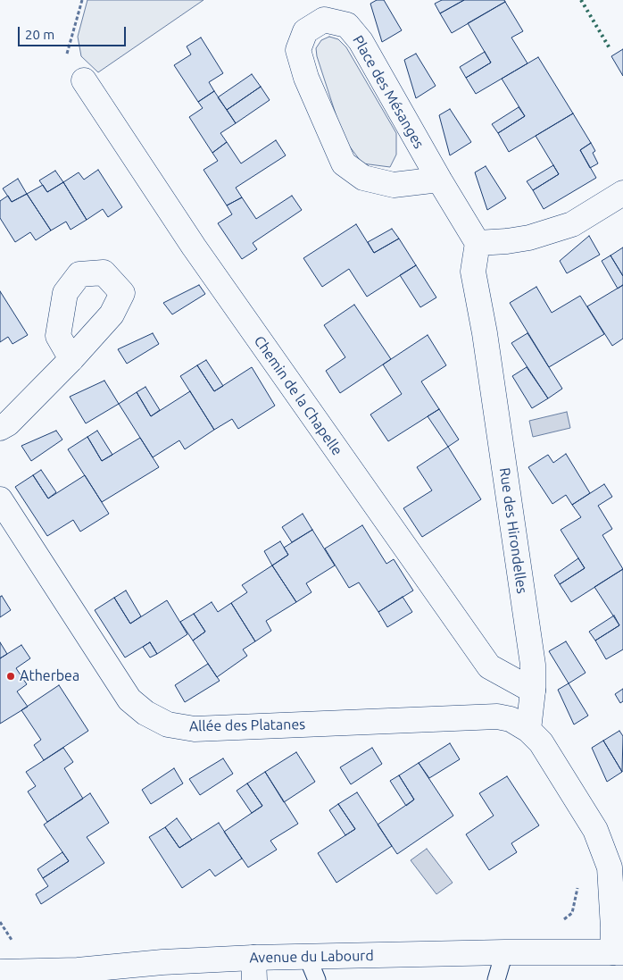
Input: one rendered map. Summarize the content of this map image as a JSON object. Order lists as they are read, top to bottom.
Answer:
{
  "streets": {
    "street": [
      "Place des Mésanges",
      "Chemin de la Chapelle",
      "Rue des Hirondelles",
      "Allée des Platanes",
      "Avenue du Labourd"
    ]
  },
  "crossings": [
    ["Place des Mésanges", "Rue des Hirondelles"],
    ["Chemin de la Chapelle", "Rue des Hirondelles"],
    ["Rue des Hirondelles", "Allée des Platanes"]
  ],
  "places": ["Atherbea"],
  "scale_bar": "20 m"
}
